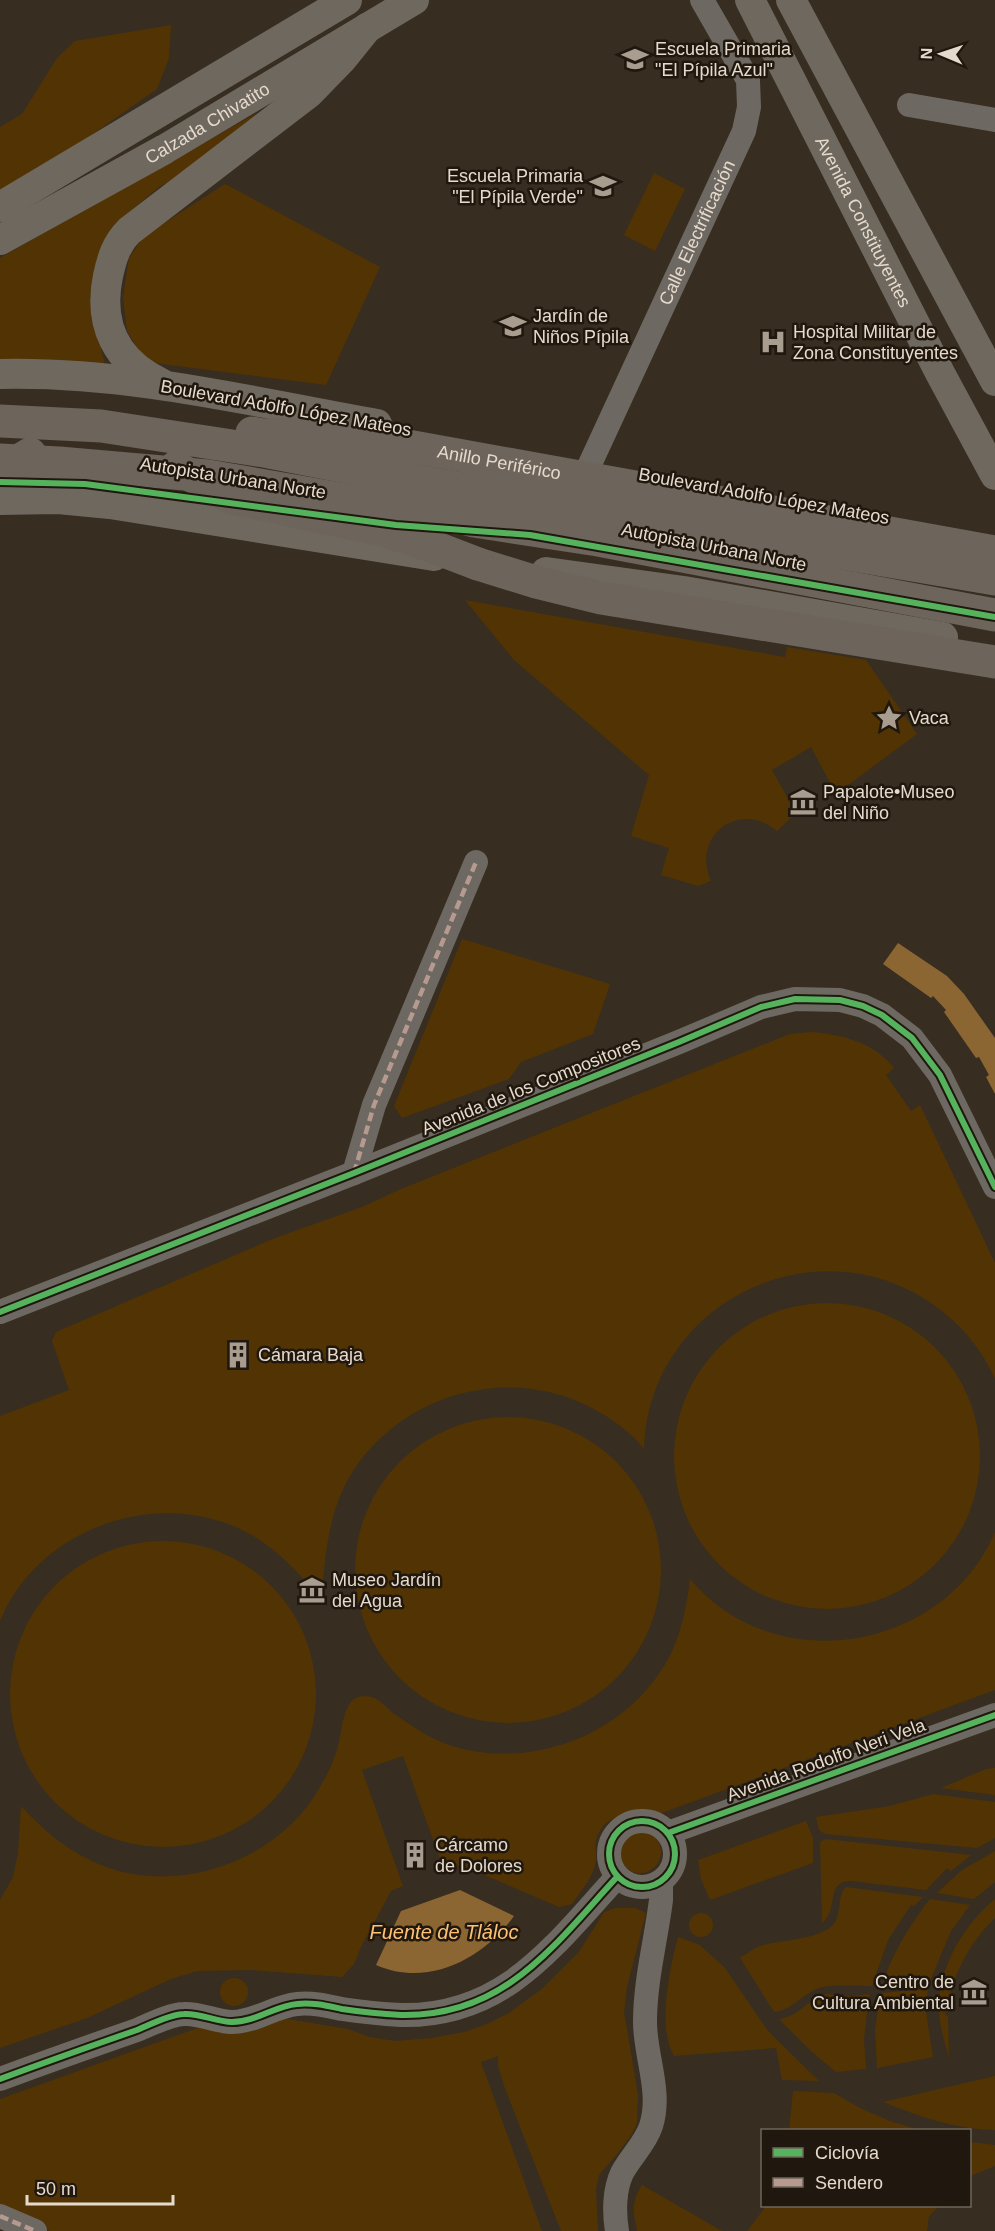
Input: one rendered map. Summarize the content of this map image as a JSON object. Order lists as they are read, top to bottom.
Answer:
{
  "streets": {
    "highway": ["Anillo Periférico", "Autopista Urbana Norte"],
    "main road": ["Calzada Chivatito", "Avenida Constituyentes", "Boulevard Adolfo López Mateos"],
    "street": ["Calle Electrificación", "Avenida de los Compositores", "Avenida Rodolfo Neri Vela"]
  },
  "crossings": [
    ["Calle Electrificación", "Boulevard Adolfo López Mateos"]
  ],
  "water": ["Fuente de Tláloc"],
  "places": {
    "school or university": ["Escuela Primaria \"El Pípila Azul\"", "Escuela Primaria \"El Pípila Verde\"", "Jardín de Niños Pípila"],
    "hospital": ["Hospital Militar de Zona Constituyentes"],
    "place": ["Vaca"],
    "museum": ["Papalote•Museo del Niño", "Museo Jardín del Agua", "Centro de Cultura Ambiental"],
    "building": ["Cámara Baja", "Cárcamo de Dolores"]
  },
  "legend": ["Ciclovía", "Sendero"],
  "scale_bar": "50 m",
  "north": "left"
}
